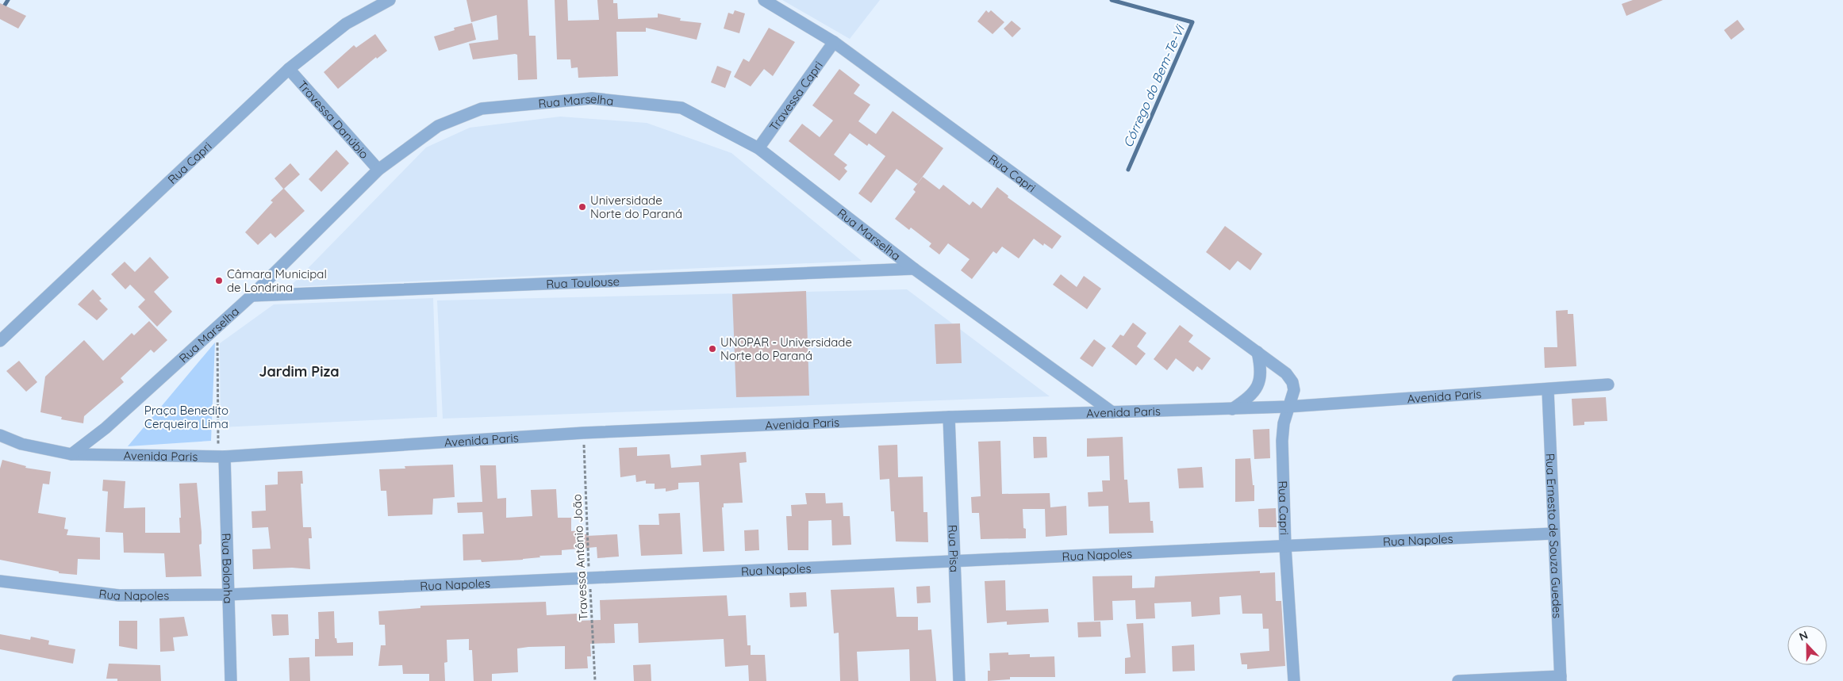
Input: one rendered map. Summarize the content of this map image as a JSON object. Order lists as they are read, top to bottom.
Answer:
{
  "streets": {
    "street": [
      "Travessa Capri",
      "Rua Marselha",
      "Travessa Danúbio",
      "Rua Capri",
      "Rua Toulouse",
      "Avenida Paris",
      "Rua Ernesto de Souza Guedes",
      "Rua Napoles",
      "Rua Pisa",
      "Rua Bolonha"
    ],
    "path": ["Travessa Antônio João"]
  },
  "crossings": [
    ["Travessa Capri", "Rua Marselha"],
    ["Travessa Capri", "Rua Capri"],
    ["Rua Marselha", "Travessa Danúbio"],
    ["Rua Marselha", "Rua Toulouse"],
    ["Rua Marselha", "Avenida Paris"],
    ["Travessa Danúbio", "Rua Capri"],
    ["Rua Capri", "Avenida Paris"],
    ["Rua Capri", "Rua Napoles"],
    ["Avenida Paris", "Rua Ernesto de Souza Guedes"],
    ["Avenida Paris", "Rua Pisa"],
    ["Avenida Paris", "Travessa Antônio João"],
    ["Avenida Paris", "Rua Bolonha"],
    ["Rua Ernesto de Souza Guedes", "Rua Napoles"],
    ["Rua Napoles", "Rua Pisa"],
    ["Rua Napoles", "Travessa Antônio João"],
    ["Rua Napoles", "Rua Bolonha"]
  ],
  "districts": ["Jardim Piza"],
  "water": ["Córrego do Bem-Te-Vi"],
  "parks": ["Praça Benedito Cerqueira Lima"],
  "places": ["Universidade Norte do Paraná", "Câmara Municipal de Londrina", "UNOPAR - Universidade Norte do Paraná"],
  "north": "top"
}
